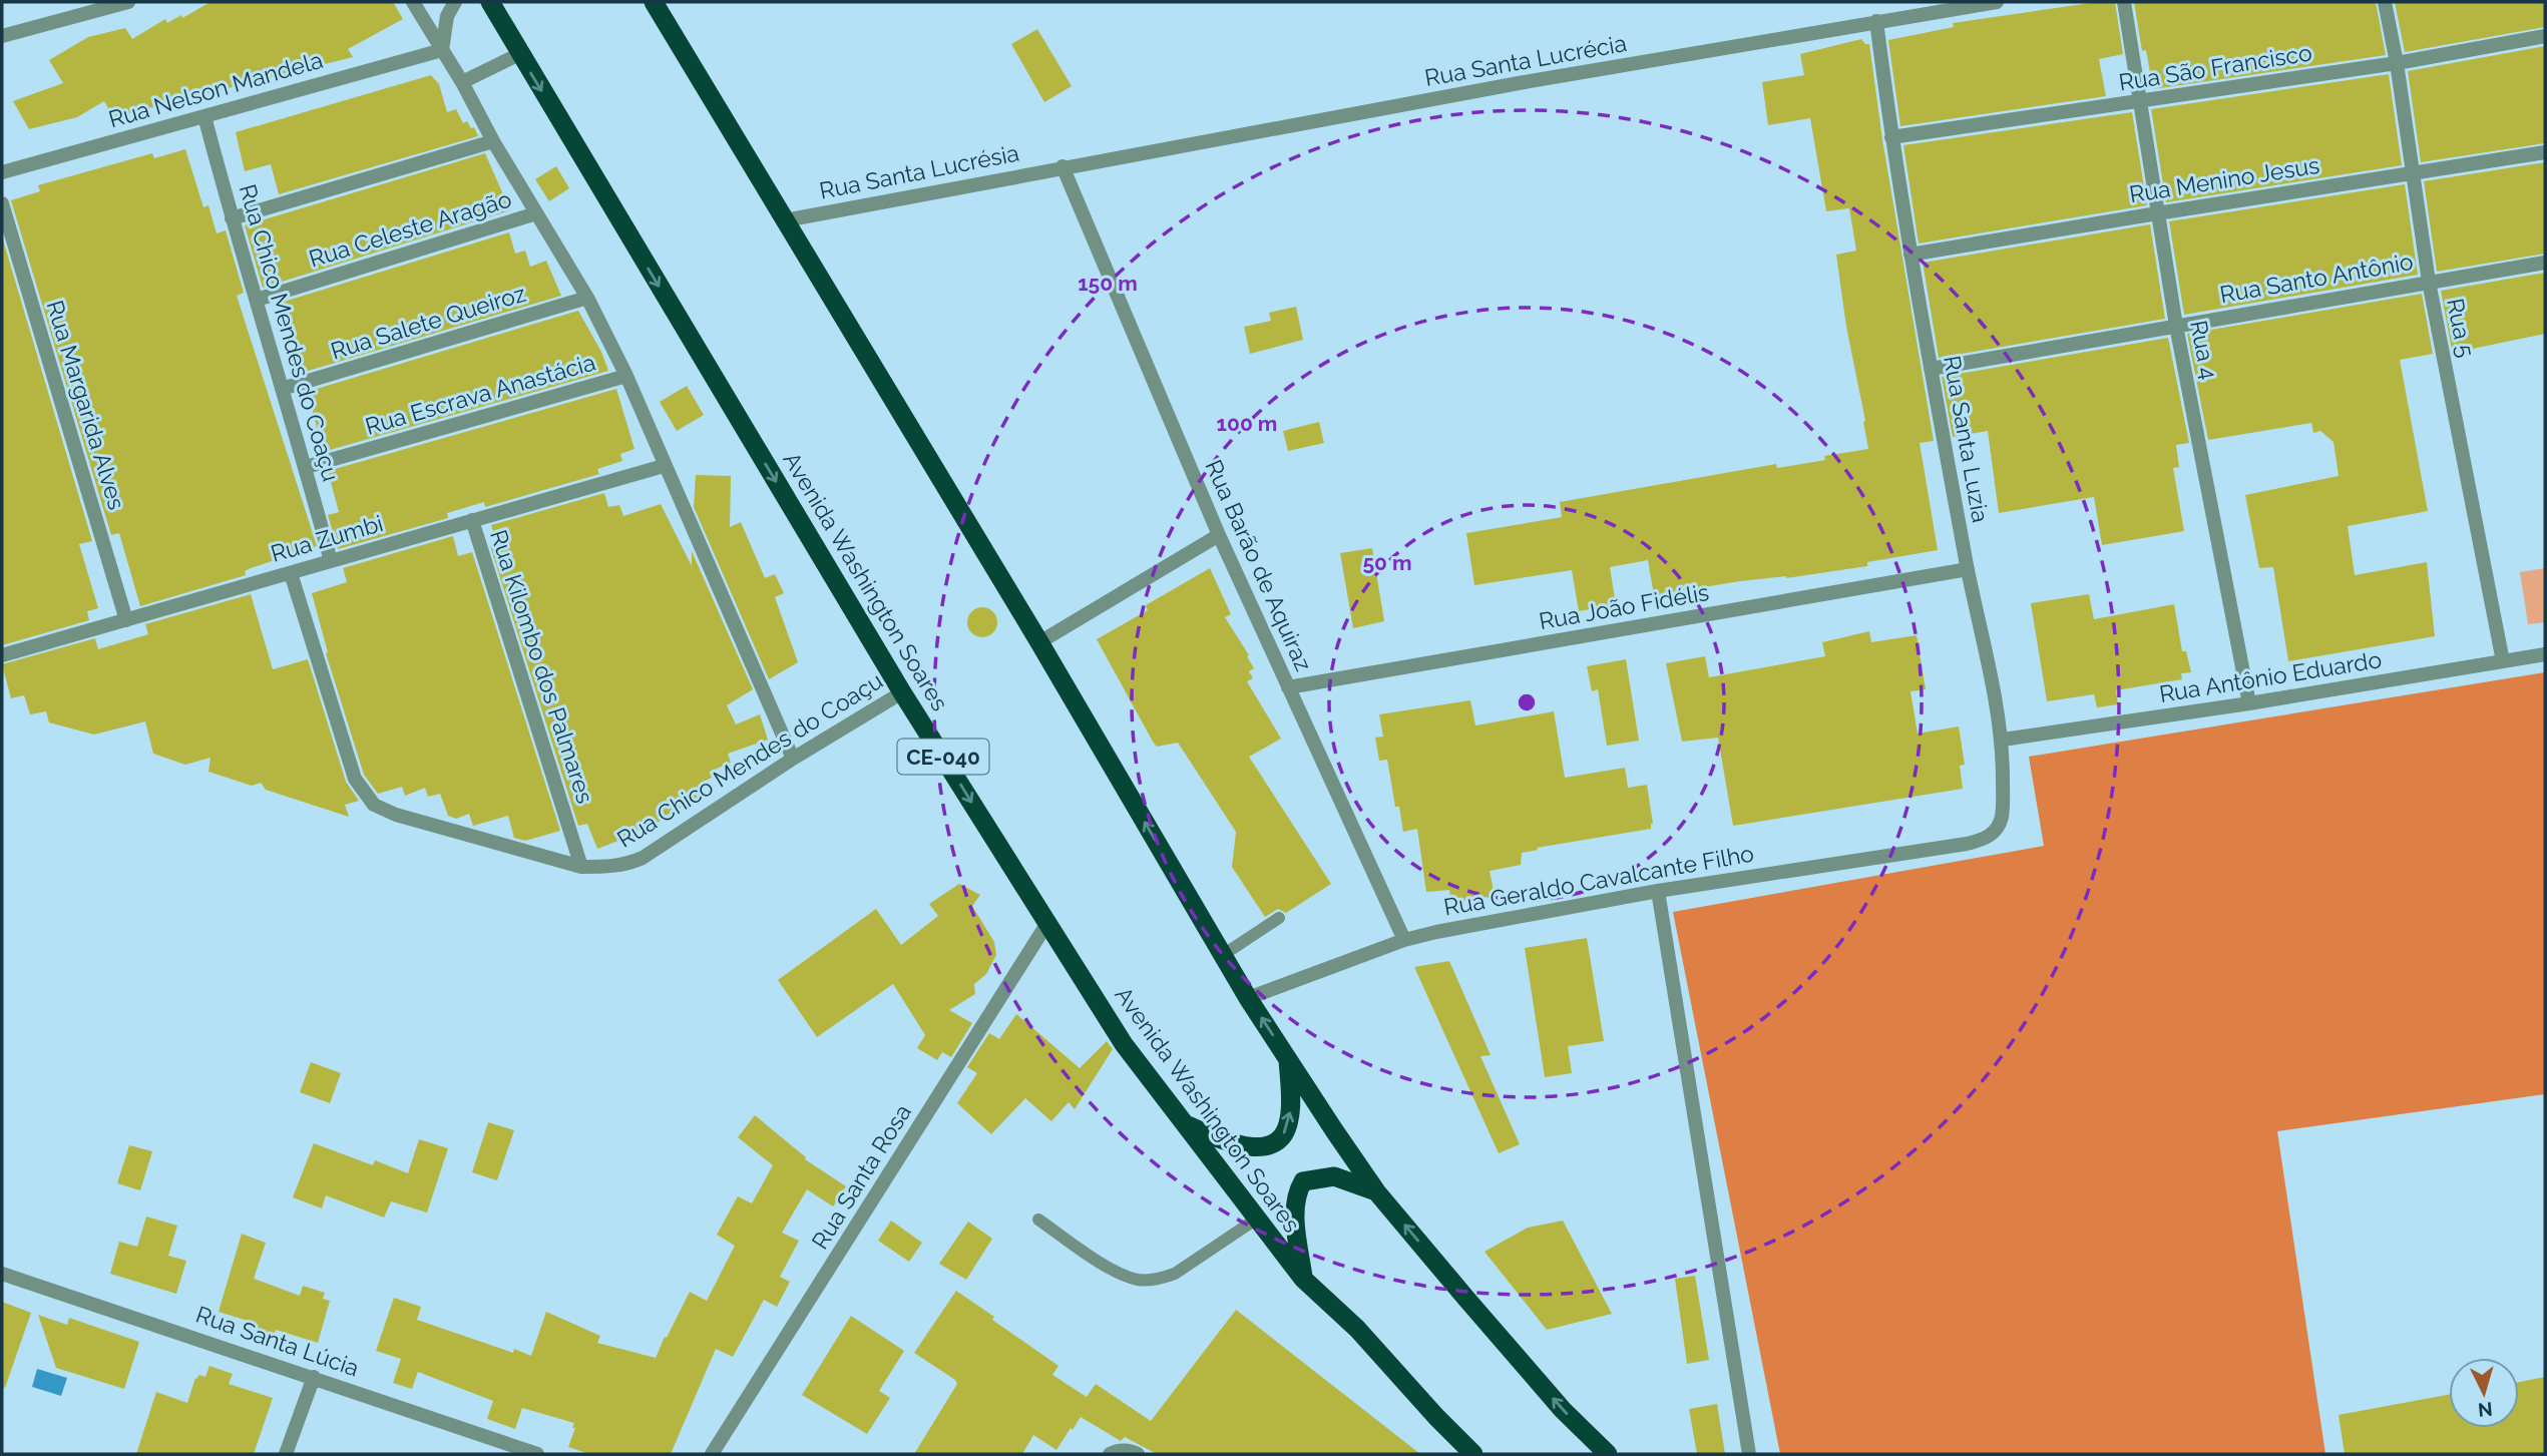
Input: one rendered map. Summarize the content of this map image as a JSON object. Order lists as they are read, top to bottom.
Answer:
{
  "streets": {
    "highway": ["Avenida Washington Soares", "CE-040"],
    "street": [
      "Rua Santa Lucrécia",
      "Rua São Francisco",
      "Rua Nelson Mandela",
      "Rua Santa Lucrésia",
      "Rua Menino Jesus",
      "Rua Celeste Aragão",
      "Rua Santo Antônio",
      "Rua Salete Queiroz",
      "Rua 5",
      "Rua Chico Mendes do Coaçu",
      "Rua 4",
      "Rua Escrava Anastácia",
      "Rua Margarida Alves",
      "Rua Santa Luzia",
      "Rua Zumbi",
      "Rua Barão de Aquiraz",
      "Rua João Fidélis",
      "Rua Kilombo dos Palmares",
      "Rua Antônio Eduardo",
      "Rua Geraldo Cavalcante Filho",
      "Rua Santa Rosa",
      "Rua Santa Lúcia"
    ]
  },
  "crossings": [
    ["Rua Santa Lucrécia", "Rua Santa Lucrésia"],
    ["Rua Santa Lucrécia", "Rua Santa Luzia"],
    ["Rua Santa Lucrécia", "Rua Barão de Aquiraz"],
    ["Rua São Francisco", "Rua 5"],
    ["Rua São Francisco", "Rua 4"],
    ["Rua São Francisco", "Rua Santa Luzia"],
    ["Rua Nelson Mandela", "Rua Chico Mendes do Coaçu"],
    ["Rua Santa Lucrésia", "Rua Barão de Aquiraz"],
    ["Rua Menino Jesus", "Rua 5"],
    ["Rua Menino Jesus", "Rua 4"],
    ["Rua Menino Jesus", "Rua Santa Luzia"],
    ["Rua Celeste Aragão", "Rua Chico Mendes do Coaçu"],
    ["Rua Santo Antônio", "Rua 5"],
    ["Rua Santo Antônio", "Rua 4"],
    ["Rua Santo Antônio", "Rua Santa Luzia"],
    ["Rua Salete Queiroz", "Rua Chico Mendes do Coaçu"],
    ["Rua 5", "Rua Antônio Eduardo"],
    ["Rua Chico Mendes do Coaçu", "Rua Escrava Anastácia"],
    ["Rua Chico Mendes do Coaçu", "Rua Zumbi"],
    ["Rua Chico Mendes do Coaçu", "Avenida Washington Soares"],
    ["Rua Chico Mendes do Coaçu", "Rua Kilombo dos Palmares"],
    ["Rua 4", "Rua Antônio Eduardo"],
    ["Rua Margarida Alves", "Rua Zumbi"],
    ["Rua Santa Luzia", "Rua João Fidélis"],
    ["Rua Santa Luzia", "Rua Antônio Eduardo"],
    ["Rua Santa Luzia", "Rua Geraldo Cavalcante Filho"],
    ["Rua Zumbi", "Rua Kilombo dos Palmares"],
    ["Rua Barão de Aquiraz", "Rua João Fidélis"],
    ["Rua Barão de Aquiraz", "Rua Geraldo Cavalcante Filho"],
    ["Avenida Washington Soares", "Rua Santa Rosa"]
  ],
  "north": "bottom",
  "rings": ["150 m", "100 m", "50 m"]
}
